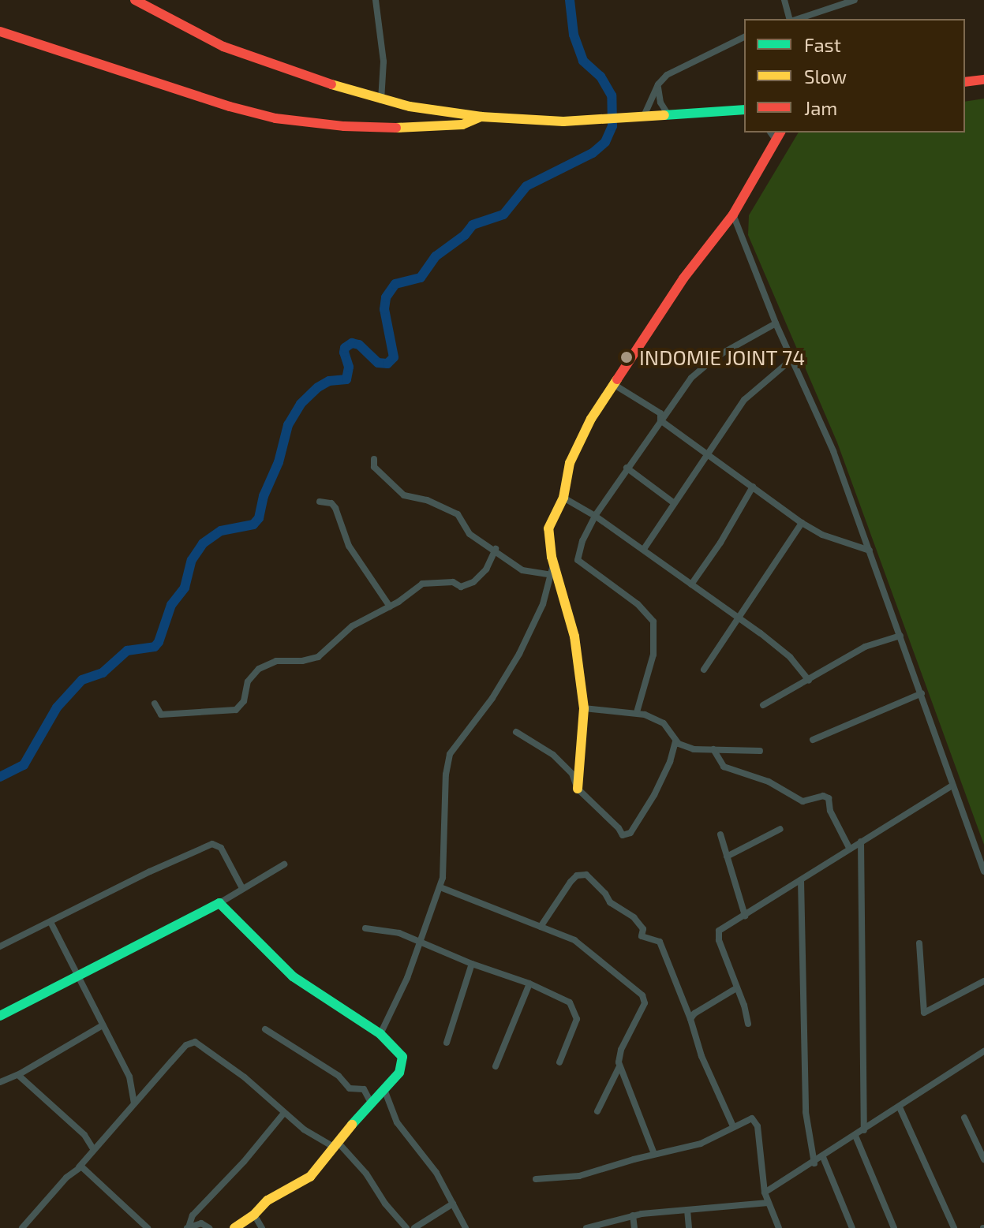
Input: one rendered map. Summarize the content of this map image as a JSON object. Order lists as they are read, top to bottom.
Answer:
{
  "places": ["INDOMIE JOINT 74"],
  "legend": ["Fast", "Slow", "Jam"]
}
